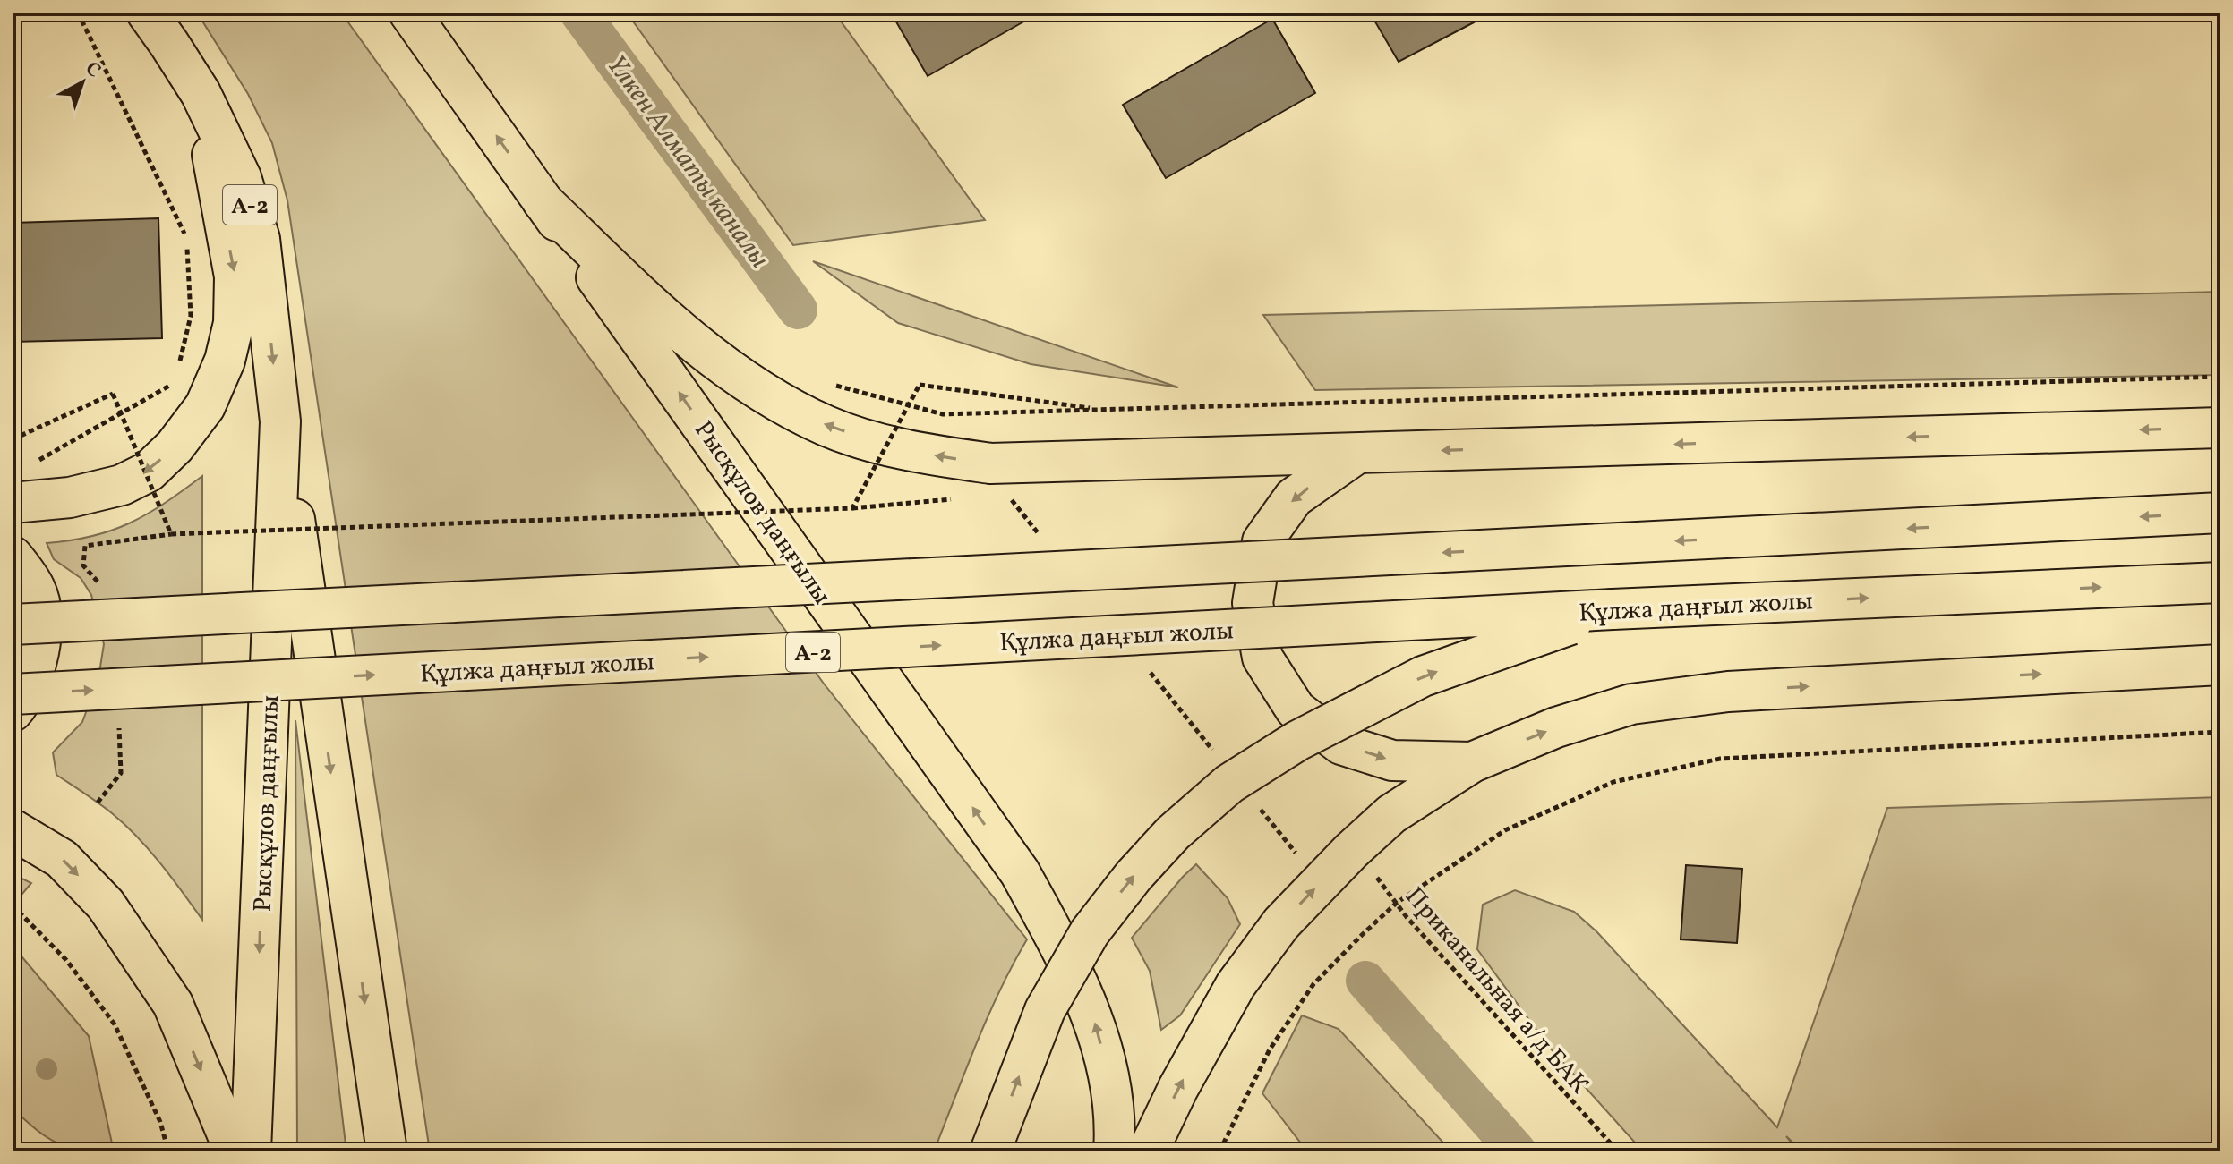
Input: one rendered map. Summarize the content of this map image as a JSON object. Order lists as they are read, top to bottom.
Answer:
{
  "streets": {
    "main road": ["A-2", "Рысқұлов даңғылы", "Құлжа даңғыл жолы"],
    "path": ["Приканальная а/д БАК"]
  },
  "water": ["Үлкен Алматы каналы"],
  "north": "top right"
}
